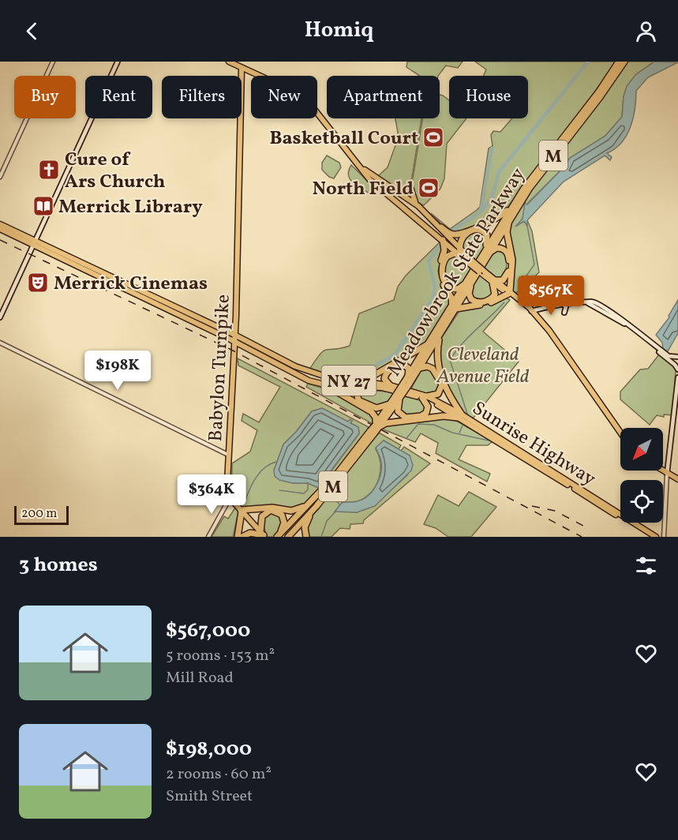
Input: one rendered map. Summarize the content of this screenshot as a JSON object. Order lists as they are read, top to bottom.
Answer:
{
  "streets": {
    "highway": ["M", "Meadowbrook State Parkway"],
    "main road": ["Babylon Turnpike", "NY 27", "Sunrise Highway"]
  },
  "crossings": [
    ["Babylon Turnpike", "Sunrise Highway"]
  ],
  "parks": ["Cleveland Avenue Field"],
  "places": {
    "sports": ["Basketball Court", "North Field"],
    "church": ["Cure of Ars Church"],
    "library": ["Merrick Library"],
    "theatre": ["Merrick Cinemas"]
  },
  "scale_bar": "200 m",
  "north": "bottom left",
  "page": {
    "header": "Homiq",
    "chip": [
      "Buy",
      "Rent",
      "Filters",
      "New",
      "Apartment",
      "House"
    ],
    "price": ["$567K", "$198K", "$364K"],
    "scale": "200 m",
    "heading": "3 homes",
    "list": [
      {
        "name": "$567,000",
        "note": "5 rooms · 153 m² · Mill Road"
      },
      {
        "name": "$198,000",
        "note": "2 rooms · 60 m² · Smith Street"
      }
    ]
  }
}
